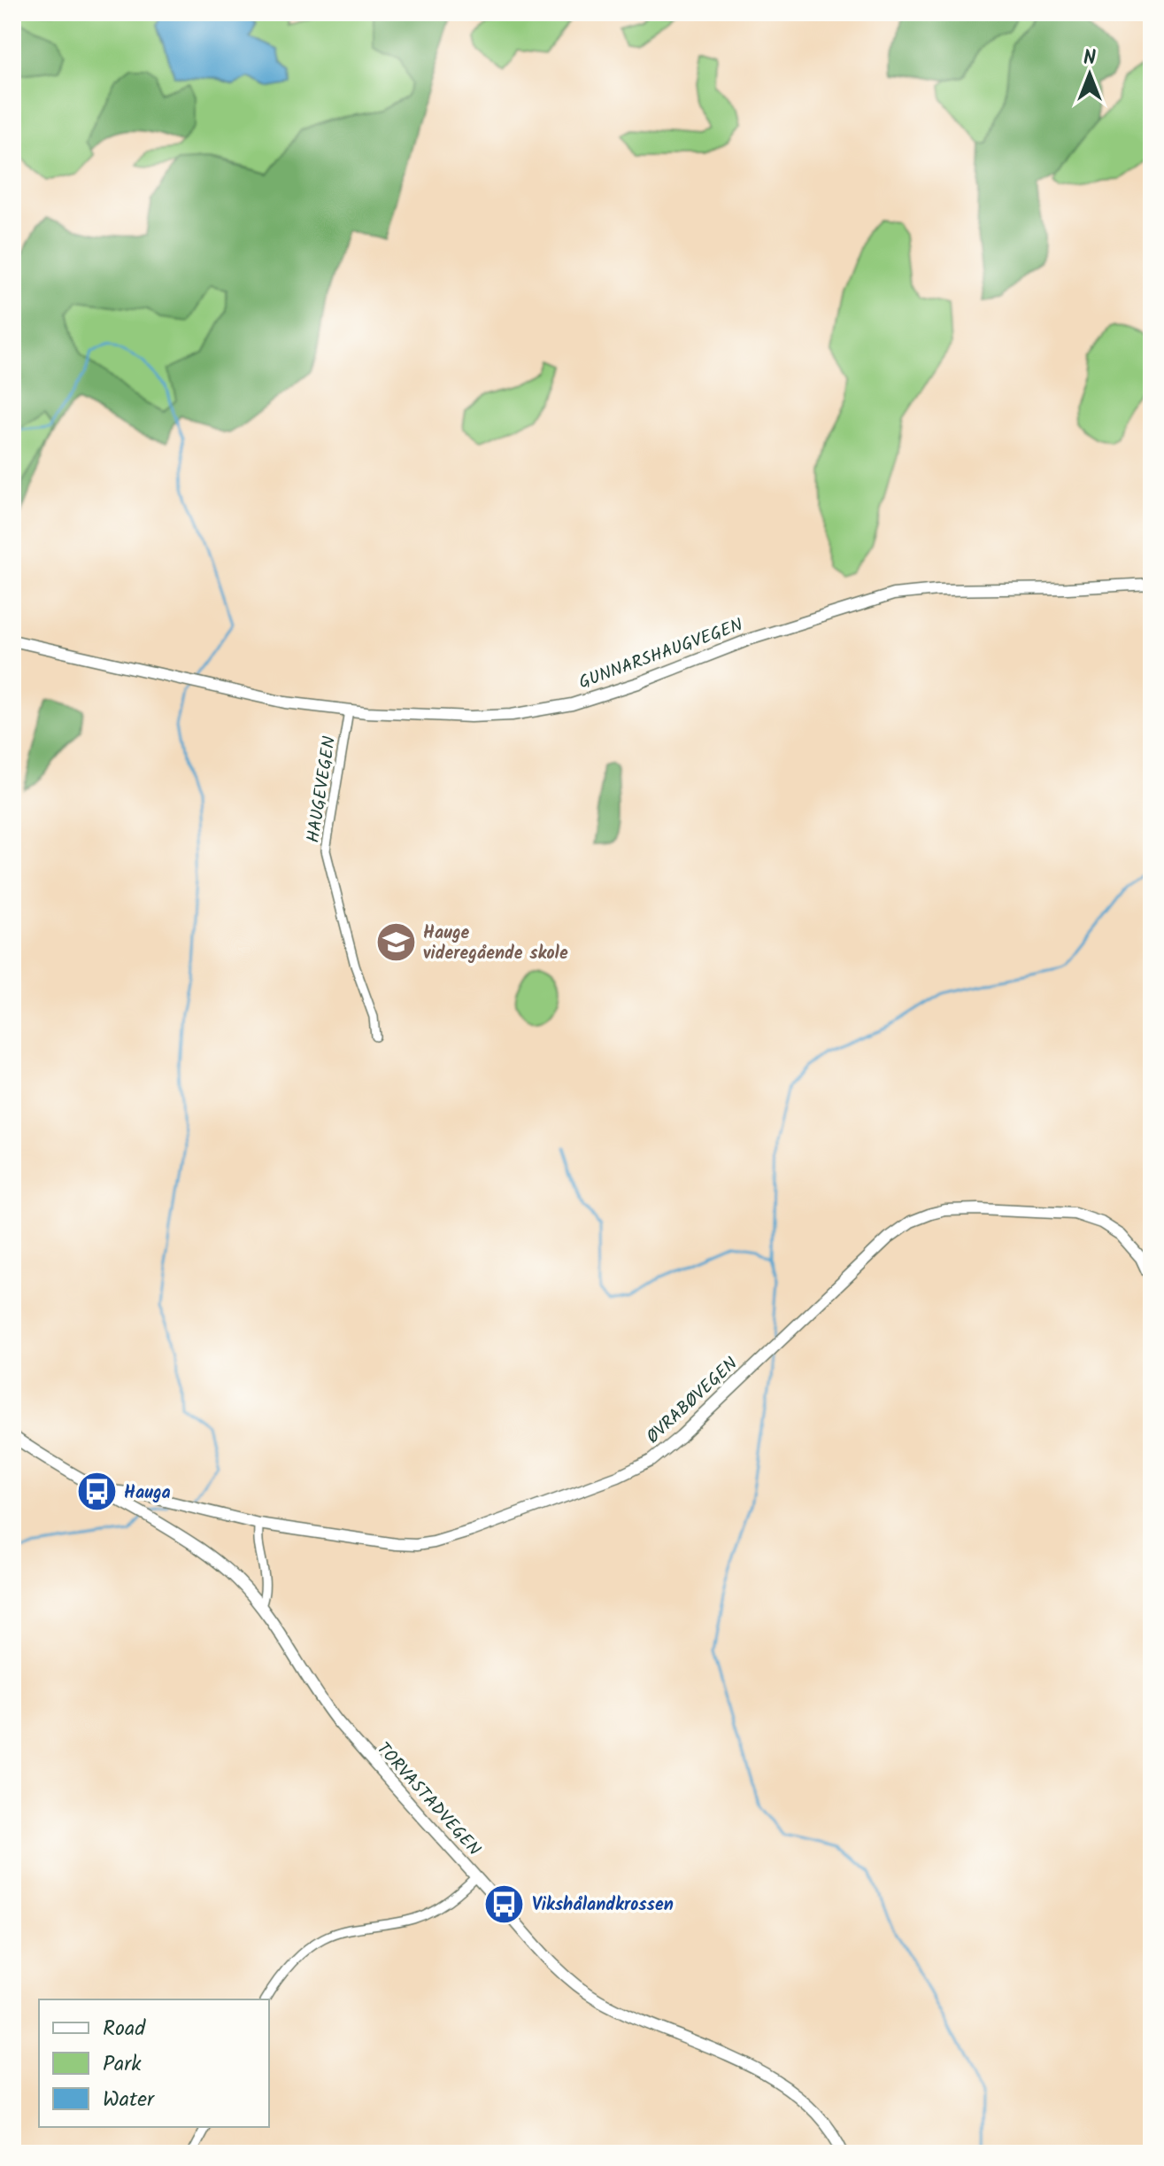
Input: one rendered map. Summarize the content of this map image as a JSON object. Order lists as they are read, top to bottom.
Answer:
{
  "streets": {
    "main road": ["GUNNARSHAUGVEGEN", "ØVRABØVEGEN", "TORVASTADVEGEN"],
    "street": ["HAUGEVEGEN"]
  },
  "crossings": [
    ["GUNNARSHAUGVEGEN", "HAUGEVEGEN"],
    ["ØVRABØVEGEN", "TORVASTADVEGEN"]
  ],
  "places": {
    "school or university": ["Hauge videregående skole"],
    "bus stop": ["Hauga", "Vikshålandkrossen"]
  },
  "legend": ["Road", "Park", "Water"],
  "north": "top"
}
